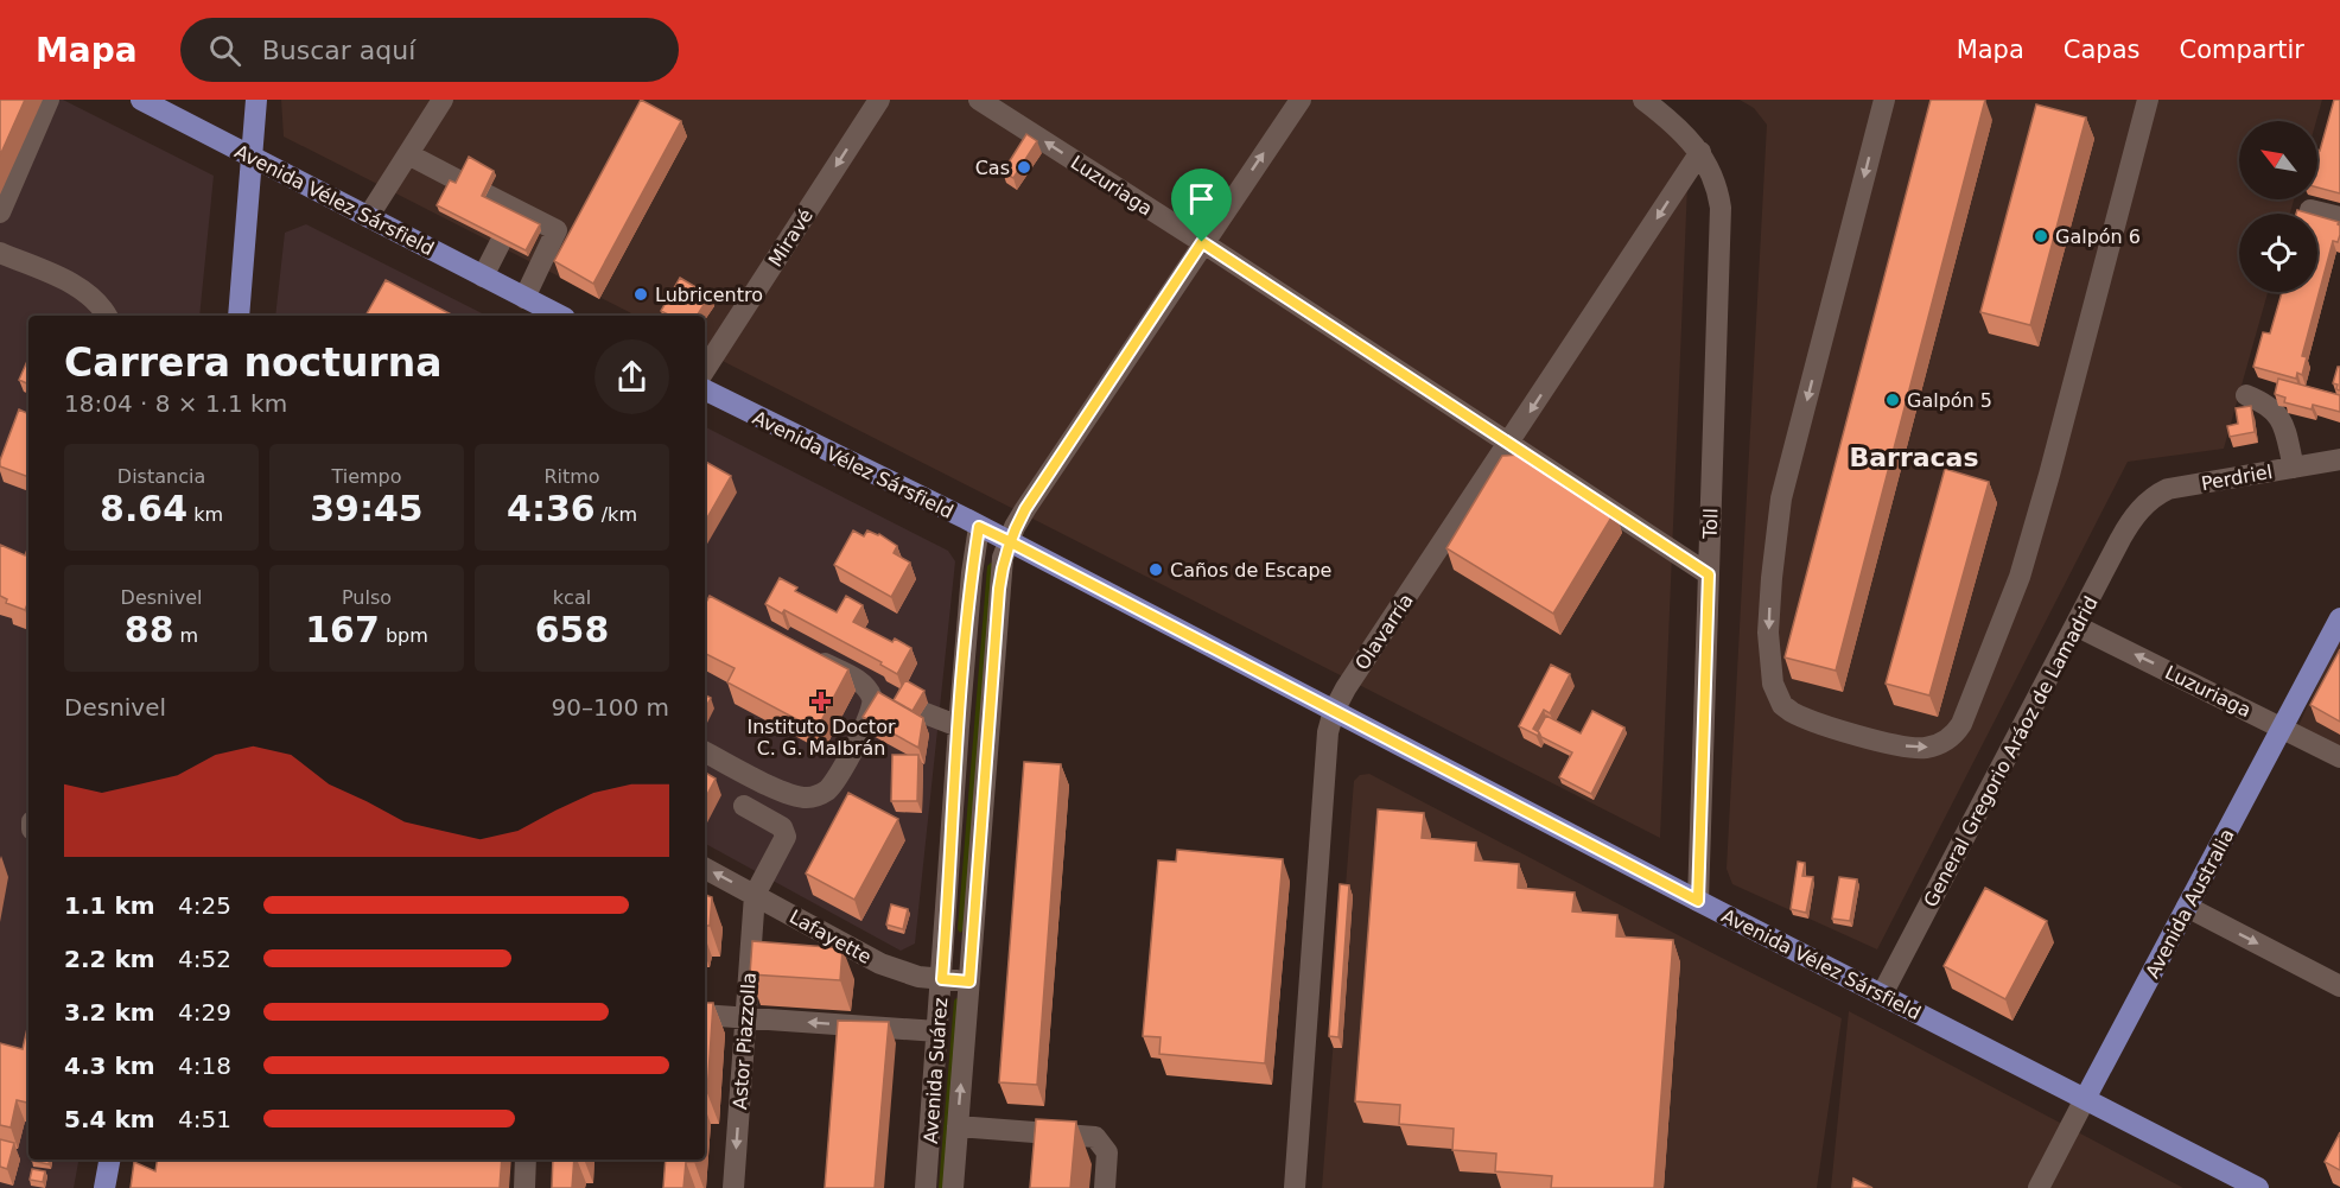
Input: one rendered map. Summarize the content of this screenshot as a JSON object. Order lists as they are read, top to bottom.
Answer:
{
  "streets": {
    "main road": ["Avenida Vélez Sársfield", "Avenida Australia"],
    "street": [
      "Luzuriaga",
      "Miravé",
      "Perdriel",
      "Toll",
      "Olavarría",
      "General Gregorio Aráoz de Lamadrid",
      "Lafayette",
      "Astor Piazzolla",
      "Avenida Suárez"
    ]
  },
  "crossings": [
    ["Luzuriaga", "Toll"],
    ["Luzuriaga", "Olavarría"],
    ["Luzuriaga", "General Gregorio Aráoz de Lamadrid"],
    ["Luzuriaga", "Avenida Australia"],
    ["Luzuriaga", "Avenida Suárez"],
    ["Avenida Vélez Sársfield", "Toll"],
    ["Avenida Vélez Sársfield", "Olavarría"],
    ["Avenida Vélez Sársfield", "General Gregorio Aráoz de Lamadrid"],
    ["Avenida Vélez Sársfield", "Avenida Australia"],
    ["Avenida Vélez Sársfield", "Avenida Suárez"],
    ["Perdriel", "General Gregorio Aráoz de Lamadrid"],
    ["Toll", "Olavarría"],
    ["Lafayette", "Astor Piazzolla"],
    ["Lafayette", "Avenida Suárez"]
  ],
  "one_way": ["Luzuriaga", "Miravé", "Astor Piazzolla"],
  "districts": ["Barracas"],
  "places": {
    "other": [
      "Cas",
      "Galpón 6",
      "Lubricentro",
      "Galpón 5",
      "Caños de Escape"
    ],
    "health": ["Instituto Doctor C. G. Malbrán"]
  },
  "north": "top left",
  "page": {
    "header": "Mapa",
    "search": "Buscar aquí",
    "nav": ["Mapa", "Capas", "Compartir"],
    "heading": ["Carrera nocturna", "18:04 · 8 × 1.1 km"],
    "stats": [
      ["Distancia", "8.64 km"],
      ["Tiempo", "39:45"],
      ["Ritmo", "4:36 /km"],
      ["Desnivel", "88 m"],
      ["Pulso", "167 bpm"],
      ["kcal", "658"]
    ],
    "chart": ["Desnivel", "90–100 m"],
    "list": [
      {
        "name": "1.1 km",
        "note": "4:25"
      },
      {
        "name": "2.2 km",
        "note": "4:52"
      },
      {
        "name": "3.2 km",
        "note": "4:29"
      },
      {
        "name": "4.3 km",
        "note": "4:18"
      },
      {
        "name": "5.4 km",
        "note": "4:51"
      }
    ]
  }
}
